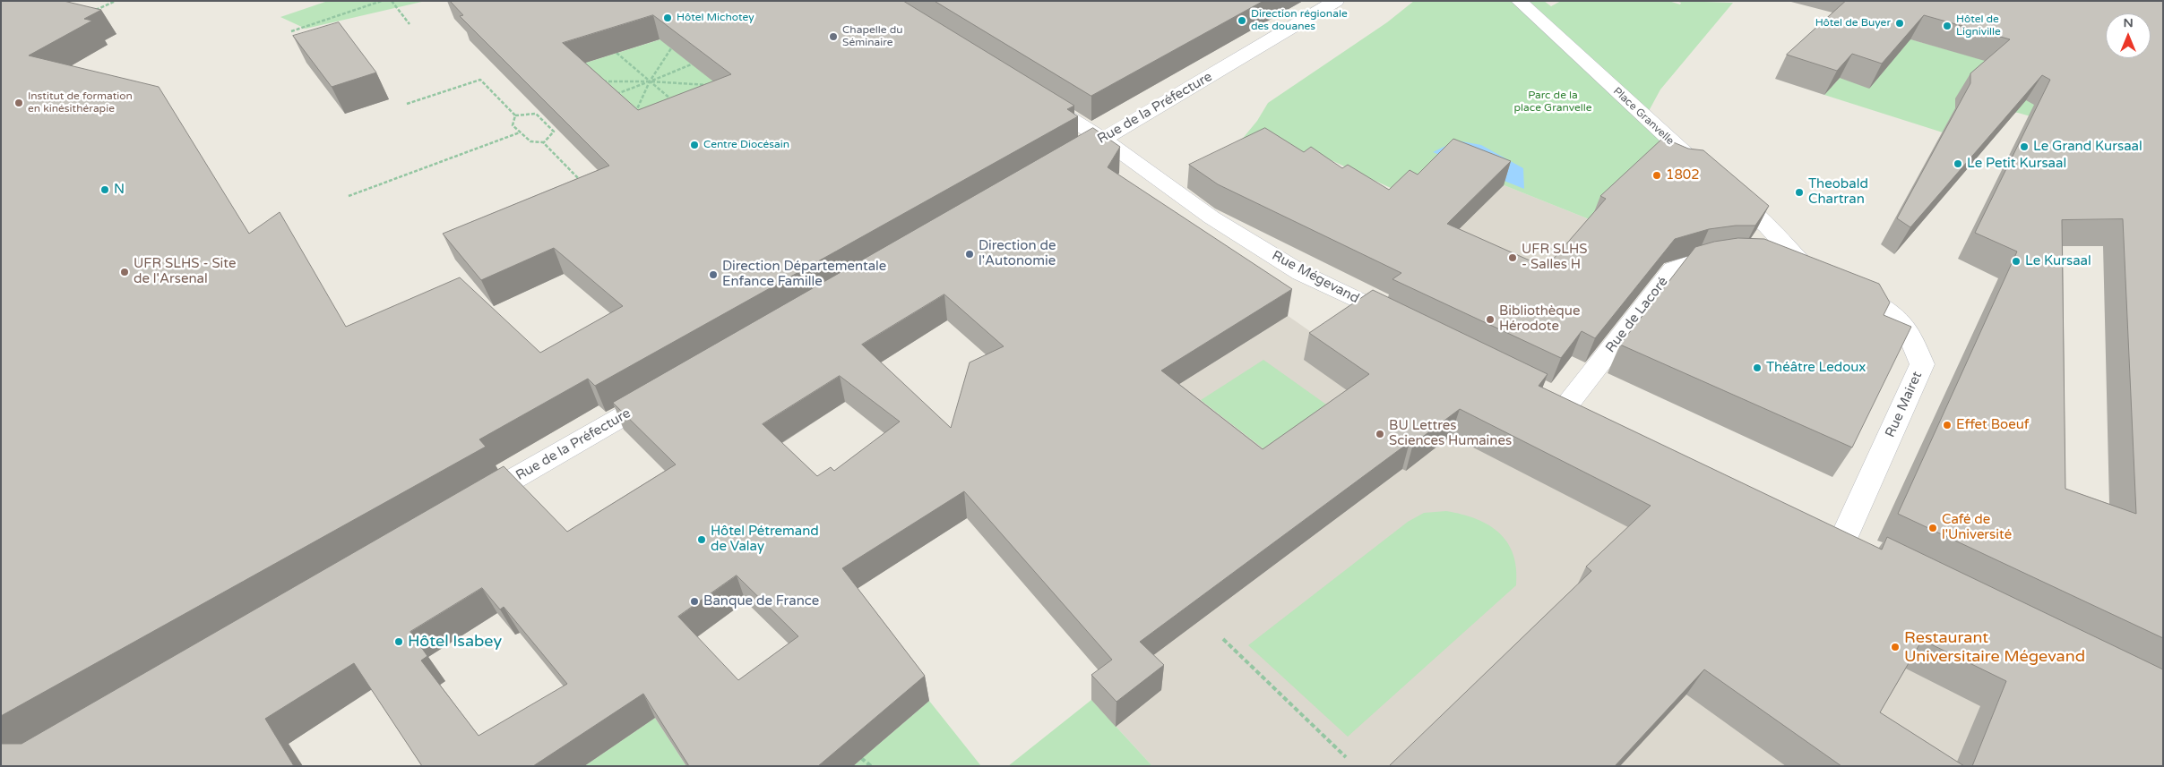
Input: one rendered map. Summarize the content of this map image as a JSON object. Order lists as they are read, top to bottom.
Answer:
{
  "streets": {
    "street": [
      "Rue de la Préfecture",
      "Place Granvelle",
      "Rue Mégevand",
      "Rue de Lacoré",
      "Rue Mairet"
    ]
  },
  "crossings": [
    ["Rue de la Préfecture", "Rue Mégevand"],
    ["Place Granvelle", "Rue Mairet"]
  ],
  "parks": ["Parc de la place Granvelle"],
  "places": [
    "Hôtel Michotey",
    "Direction régionale des douanes",
    "Hôtel de Buyer",
    "Hôtel de Ligniville",
    "Chapelle du Séminaire",
    "Institut de formation en kinésithérapie",
    "Centre Diocésain",
    "Le Grand Kursaal",
    "Le Petit Kursaal",
    "1802",
    "N",
    "Theobald Chartran",
    "Direction de l'Autonomie",
    "UFR SLHS - Salles H",
    "Le Kursaal",
    "UFR SLHS - Site de l'Arsenal",
    "Direction Départementale Enfance Famille",
    "Bibliothèque Hérodote",
    "Théâtre Ledoux",
    "Effet Boeuf",
    "BU Lettres Sciences Humaines",
    "Café de l'Université",
    "Hôtel Pétremand de Valay",
    "Banque de France",
    "Hôtel Isabey",
    "Restaurant Universitaire Mégevand"
  ],
  "north": "top"
}
